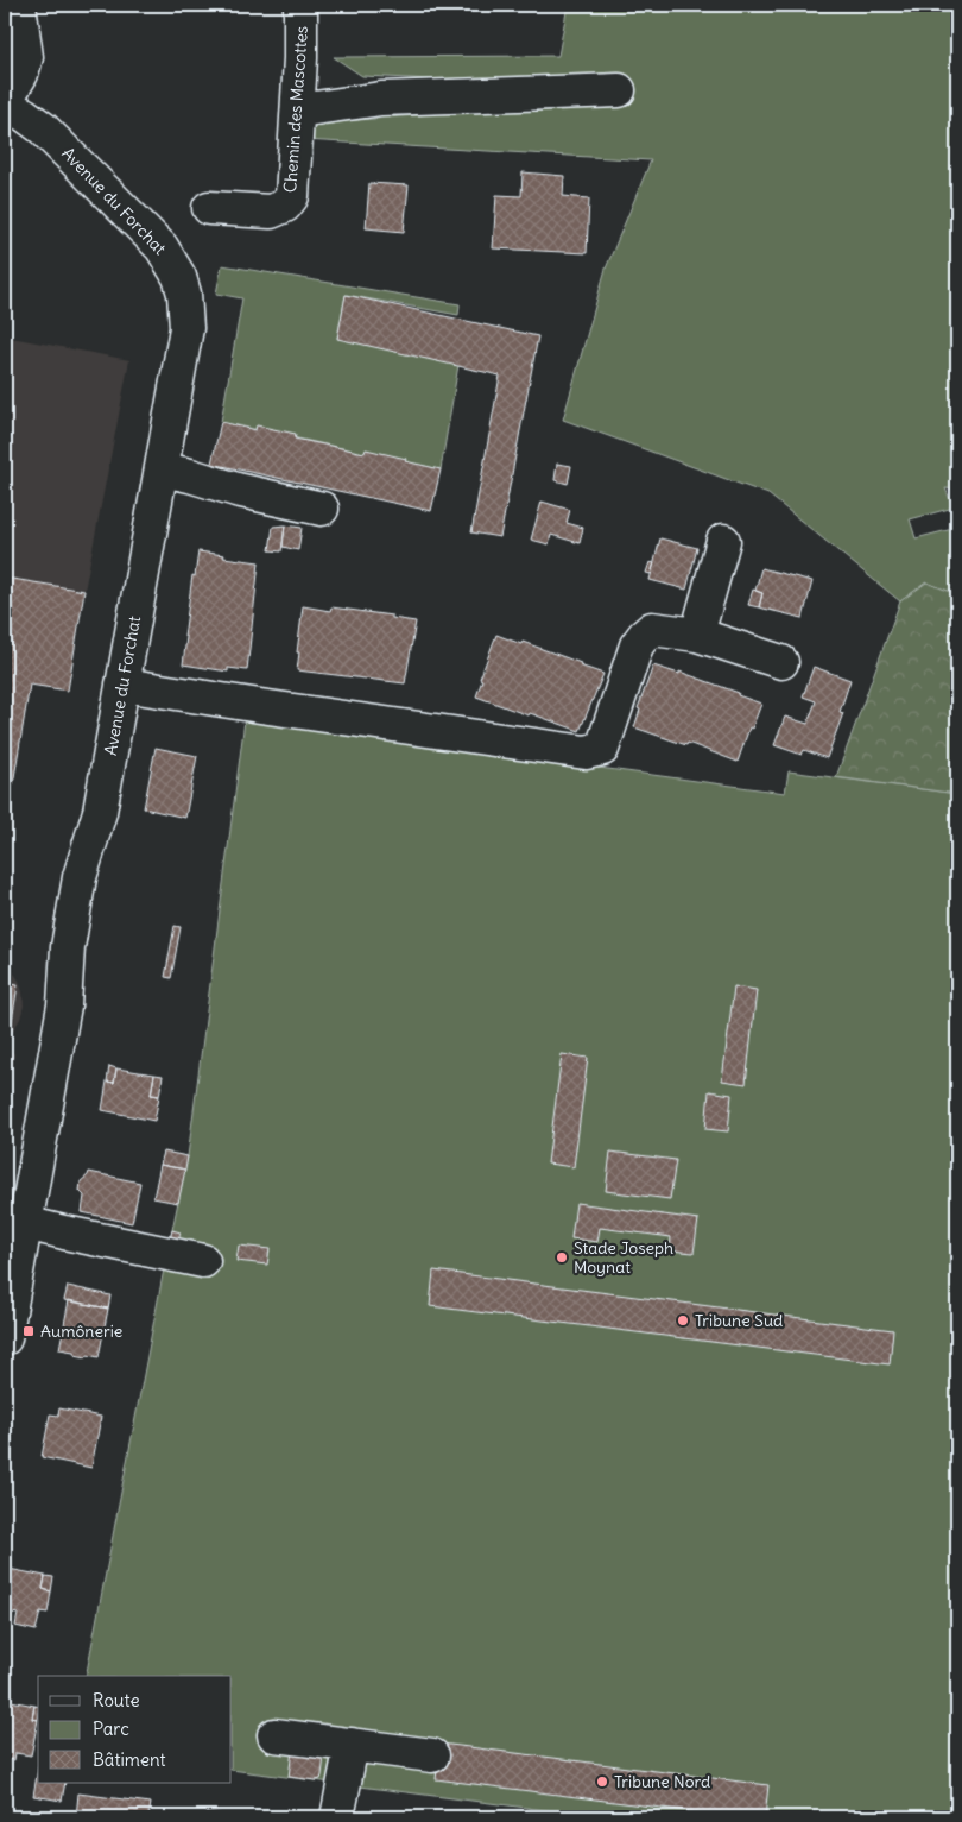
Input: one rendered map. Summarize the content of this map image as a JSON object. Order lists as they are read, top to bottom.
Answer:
{
  "streets": {
    "street": ["Chemin des Mascottes", "Avenue du Forchat"]
  },
  "places": {
    "other": ["Stade Joseph Moynat", "Tribune Sud", "Tribune Nord"],
    "transit": ["Aumônerie"]
  },
  "legend": ["Route", "Parc", "Bâtiment"]
}
